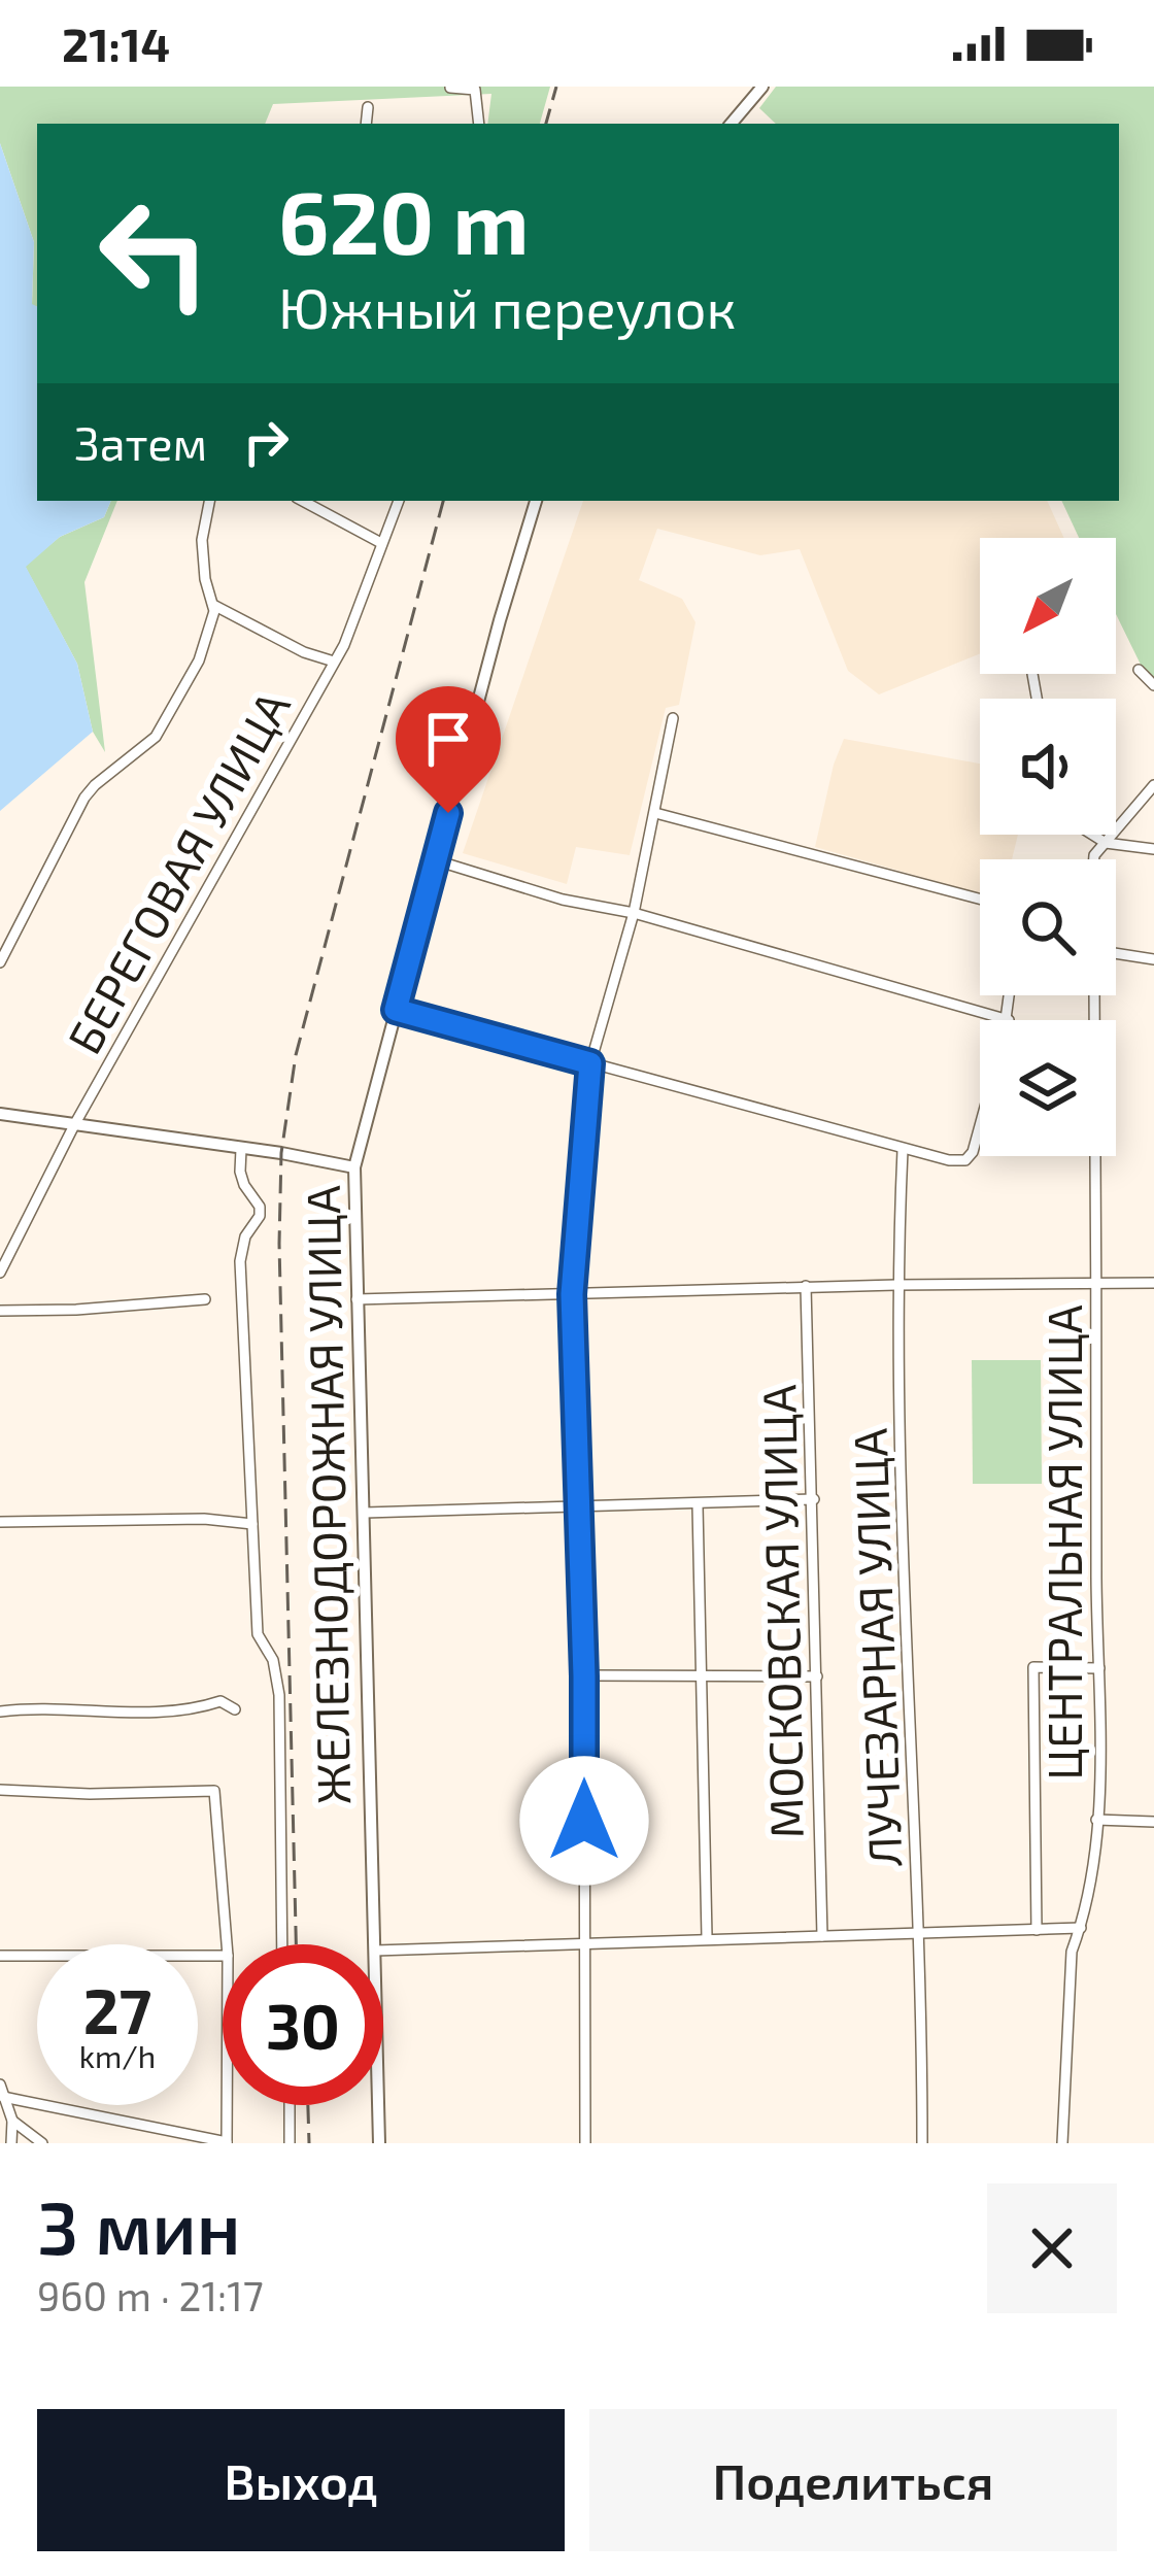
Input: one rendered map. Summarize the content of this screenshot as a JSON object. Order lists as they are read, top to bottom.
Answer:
{
  "streets": {
    "main road": ["ЖЕЛЕЗНОДОРОЖНАЯ УЛИЦА"],
    "street": [
      "БЕРЕГОВАЯ УЛИЦА",
      "ЦЕНТРАЛЬНАЯ УЛИЦА",
      "МОСКОВСКАЯ УЛИЦА",
      "ЛУЧЕЗАРНАЯ УЛИЦА"
    ]
  },
  "north": "bottom left",
  "page": {
    "status": "21:14",
    "turn": ["620 m", "Южный переулок"],
    "then": "Затем",
    "speed": "27 km/h",
    "limit": "30",
    "heading": ["3 мин", "960 m · 21:17"],
    "buttons": ["Выход", "Поделиться"]
  }
}
